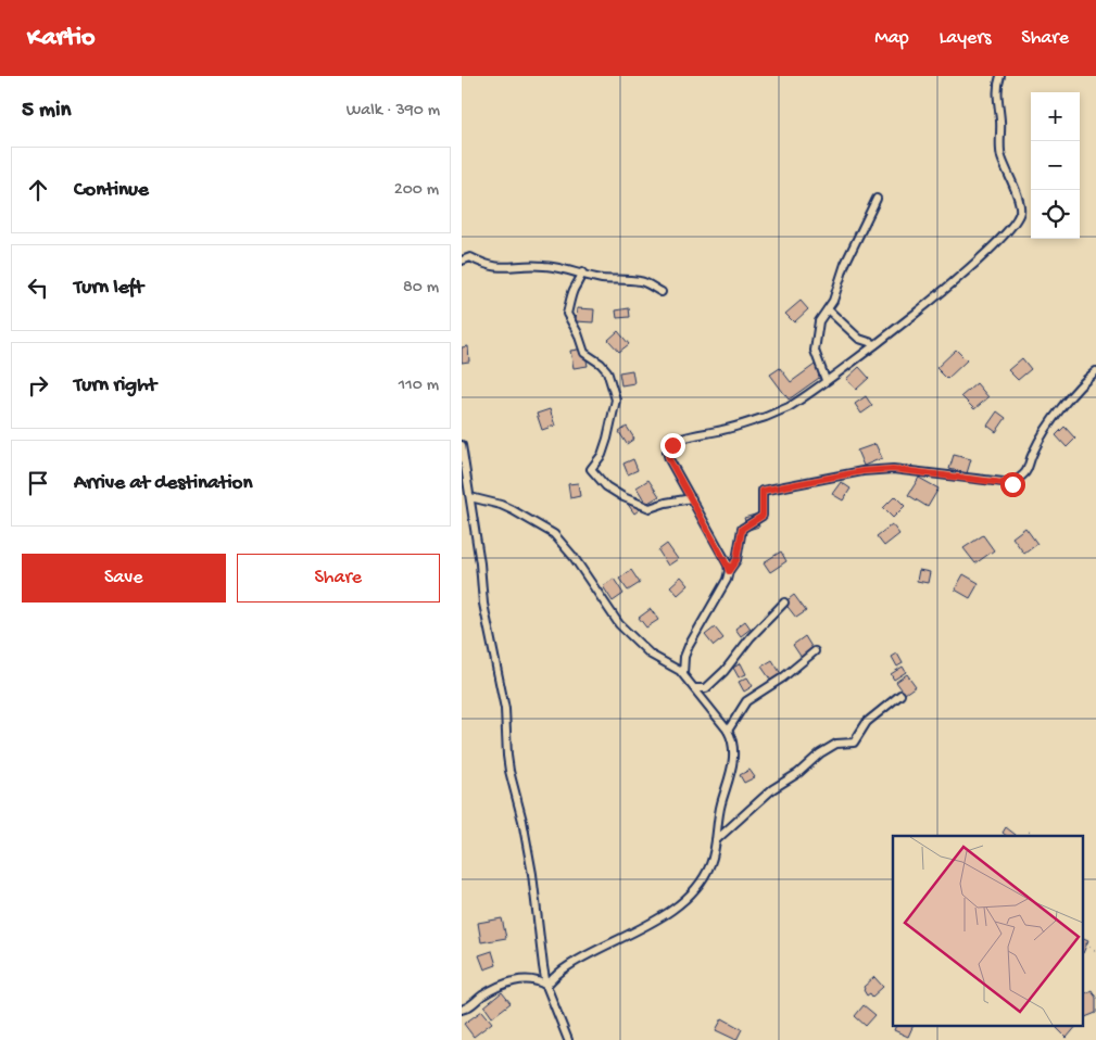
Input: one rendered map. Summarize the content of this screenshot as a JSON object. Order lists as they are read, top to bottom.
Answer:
{
  "page": {
    "header": "Kartio",
    "nav": ["Map", "Layers", "Share"],
    "heading": ["5 min", "Walk · 390 m"],
    "map_buttons": ["+", "−"],
    "list": [
      ["Continue", "200 m"],
      ["Turn left", "80 m"],
      ["Turn right", "110 m"],
      "Arrive at destination"
    ],
    "buttons": ["Save", "Share"]
  }
}
